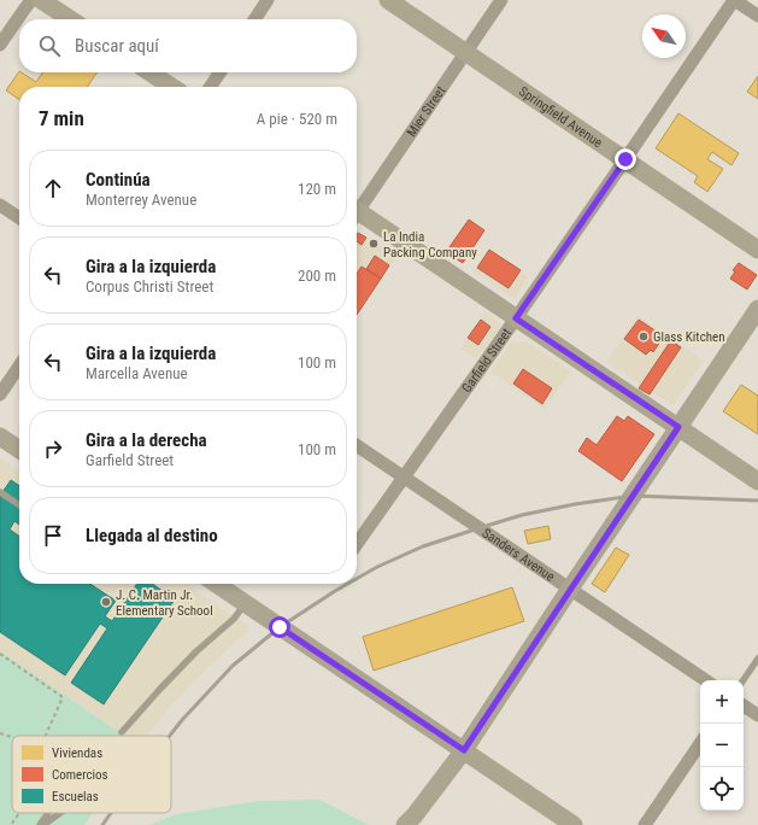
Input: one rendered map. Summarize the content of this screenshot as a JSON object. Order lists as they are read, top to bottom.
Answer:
{
  "streets": {
    "main road": ["Springfield Avenue"],
    "street": ["Mier Street", "Garfield Street", "Sanders Avenue"]
  },
  "crossings": [
    ["Mier Street", "Springfield Avenue"],
    ["Springfield Avenue", "Garfield Street"],
    ["Garfield Street", "Sanders Avenue"]
  ],
  "places": ["La India Packing Company", "Glass Kitchen", "J. C. Martin Jr. Elementary School"],
  "legend": ["Viviendas", "Comercios", "Escuelas"],
  "north": "top left",
  "page": {
    "search": "Buscar aquí",
    "heading": ["7 min", "A pie · 520 m"],
    "list": [
      ["Continúa", "Monterrey Avenue", "120 m"],
      ["Gira a la izquierda", "Corpus Christi Street", "200 m"],
      ["Gira a la izquierda", "Marcella Avenue", "100 m"],
      ["Gira a la derecha", "Garfield Street", "100 m"],
      "Llegada al destino"
    ],
    "map_buttons": ["+", "−"]
  }
}
